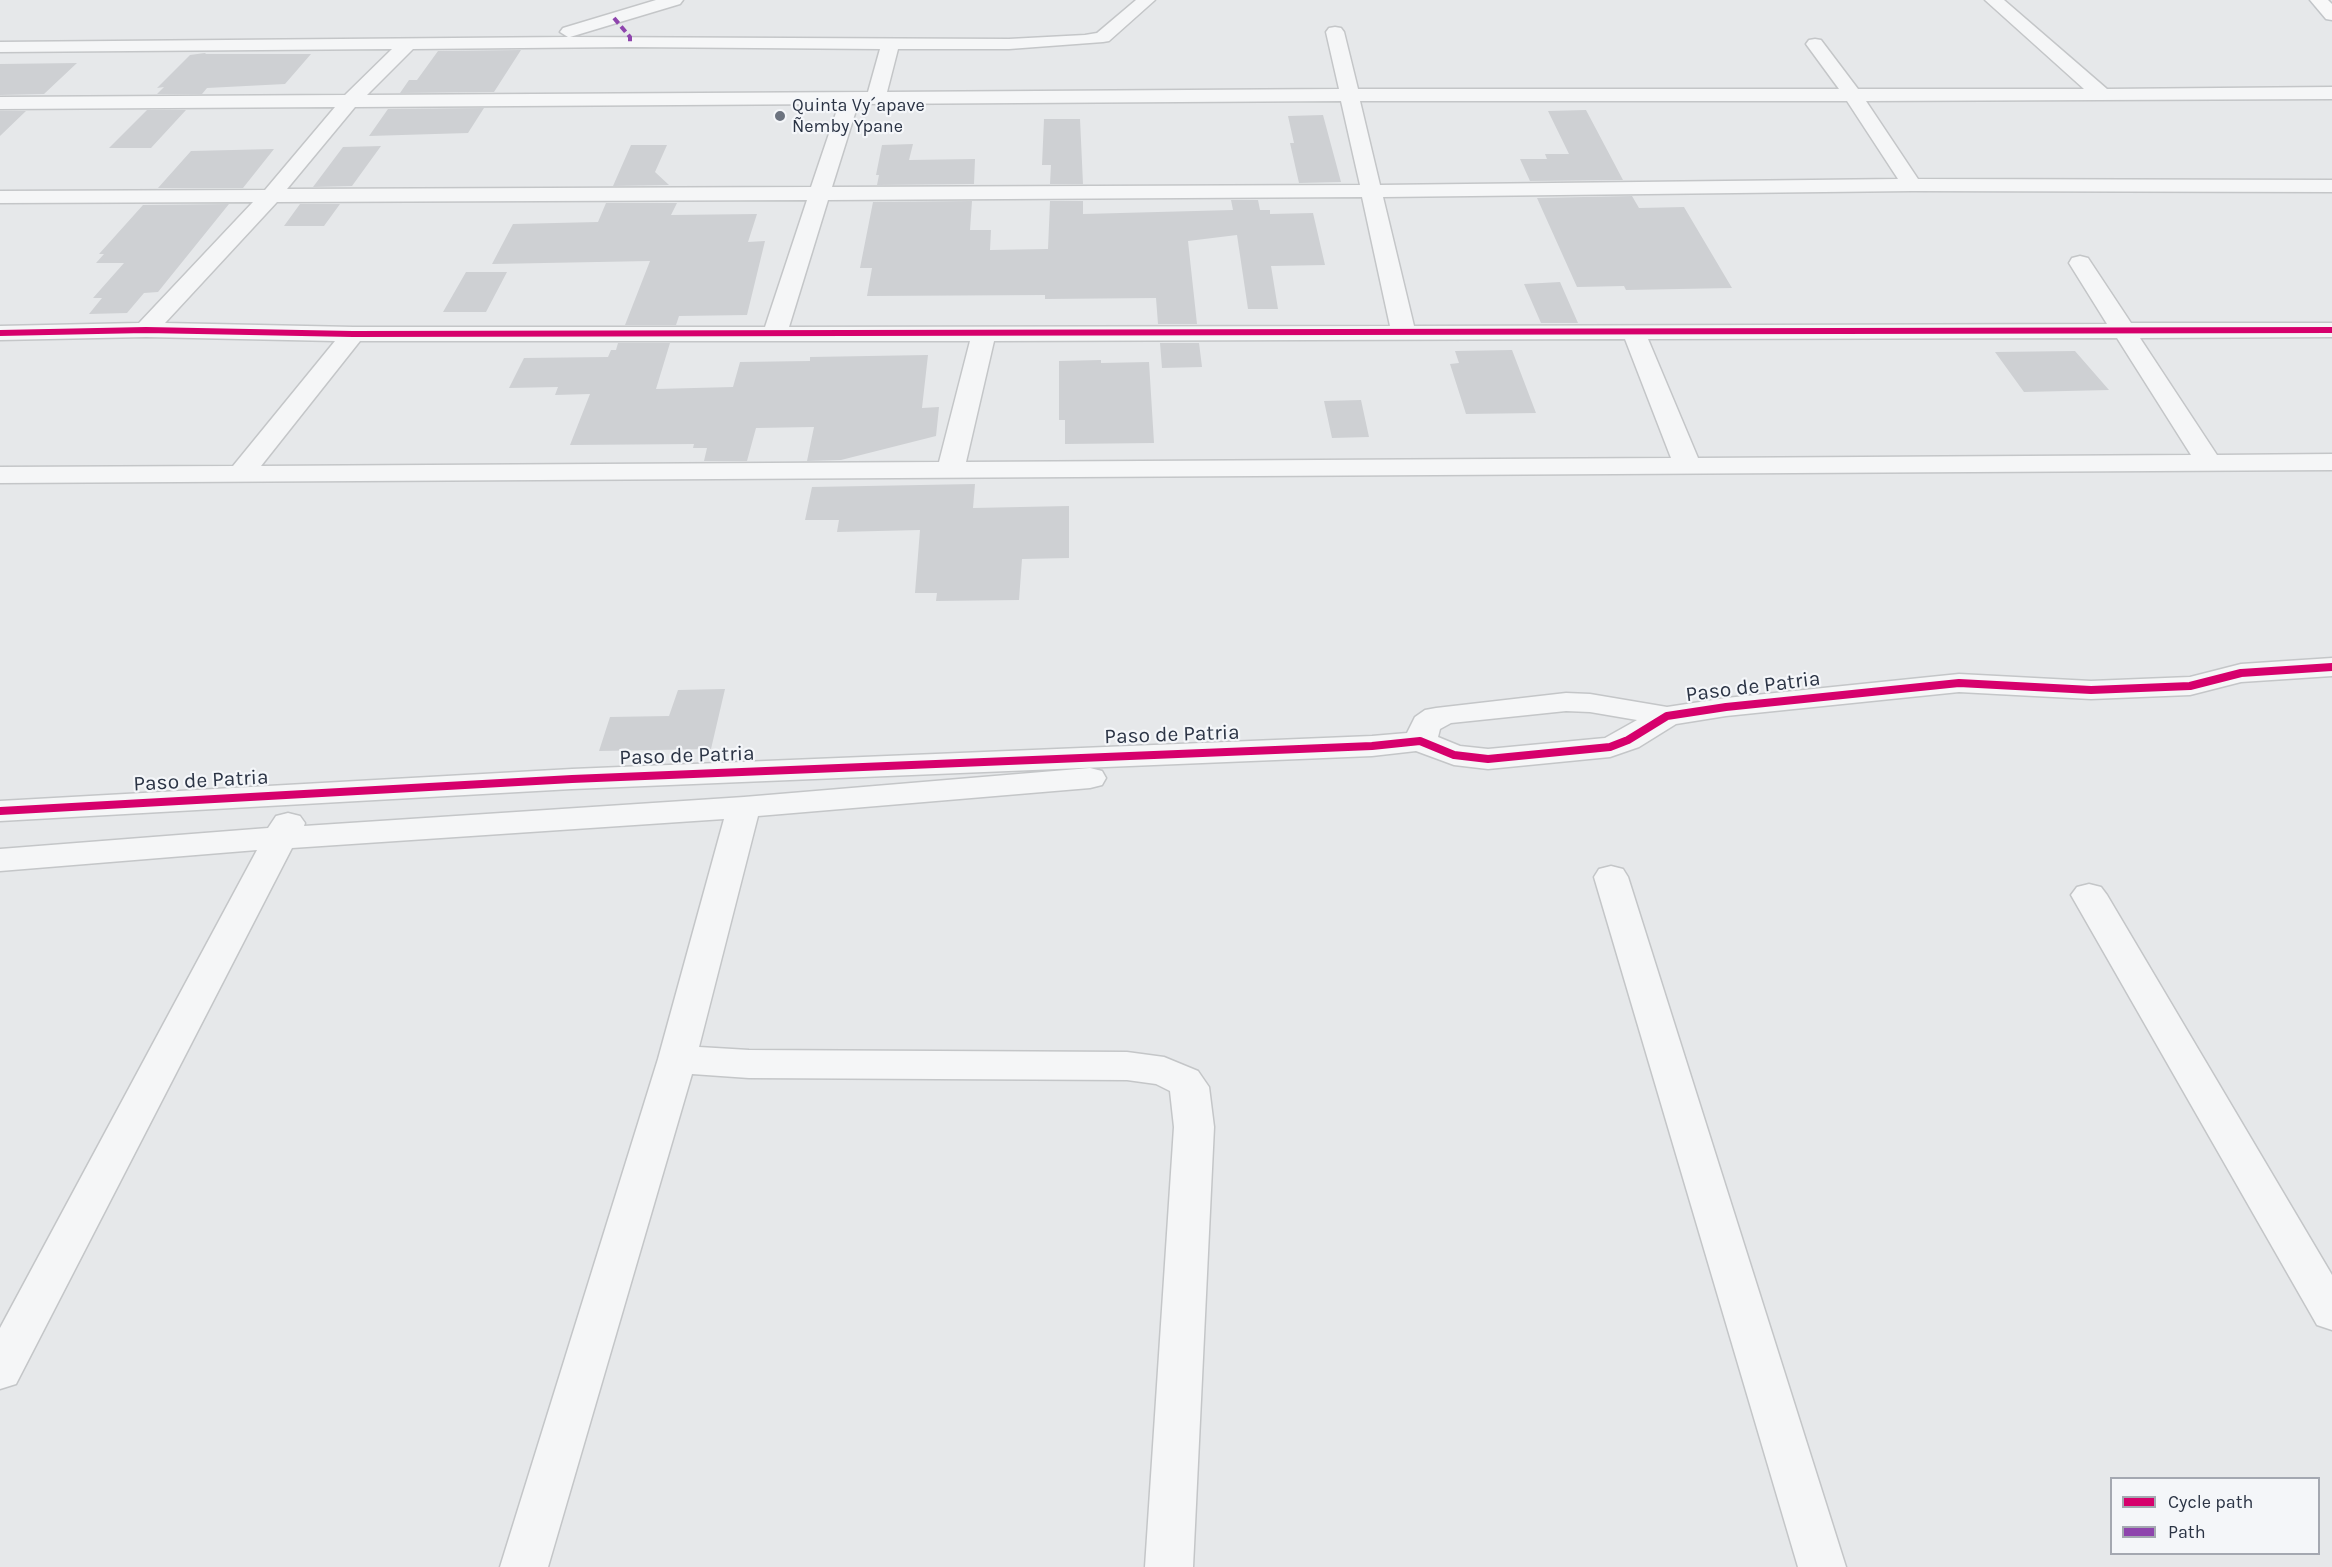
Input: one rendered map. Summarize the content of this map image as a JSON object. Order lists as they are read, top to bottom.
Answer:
{
  "streets": {
    "street": ["Paso de Patria"]
  },
  "places": ["Quinta Vy´apave Ñemby Ypane"],
  "legend": ["Cycle path", "Path"]
}
